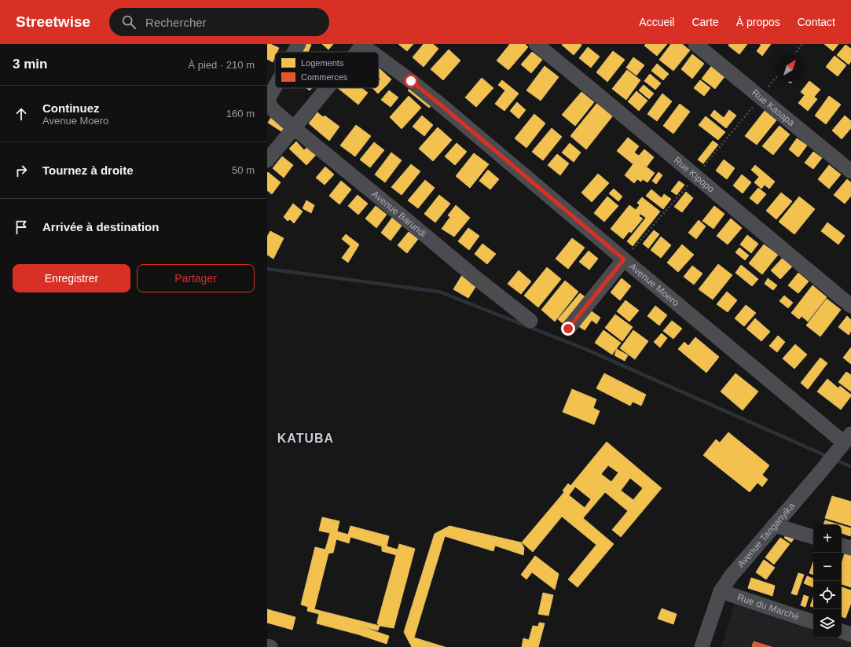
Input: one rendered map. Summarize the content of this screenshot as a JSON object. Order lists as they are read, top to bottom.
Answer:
{
  "streets": {
    "street": [
      "Rue Kasapa",
      "Rue Kipopo",
      "Avenue Barundi",
      "Avenue Moero",
      "Avenue Tanganyika",
      "Rue du Marché"
    ]
  },
  "crossings": [
    ["Avenue Moero", "Avenue Tanganyika"],
    ["Avenue Tanganyika", "Rue du Marché"]
  ],
  "districts": ["KATUBA"],
  "legend": ["Logements", "Commerces"],
  "north": "top right",
  "page": {
    "header": "Streetwise",
    "search": "Rechercher",
    "nav": [
      "Accueil",
      "Carte",
      "À propos",
      "Contact"
    ],
    "heading": ["3 min", "À pied · 210 m"],
    "list": [
      ["Continuez", "Avenue Moero", "160 m"],
      ["Tournez à droite", "50 m"],
      "Arrivée à destination"
    ],
    "buttons": ["Enregistrer", "Partager"],
    "map_buttons": ["+", "−"]
  }
}
